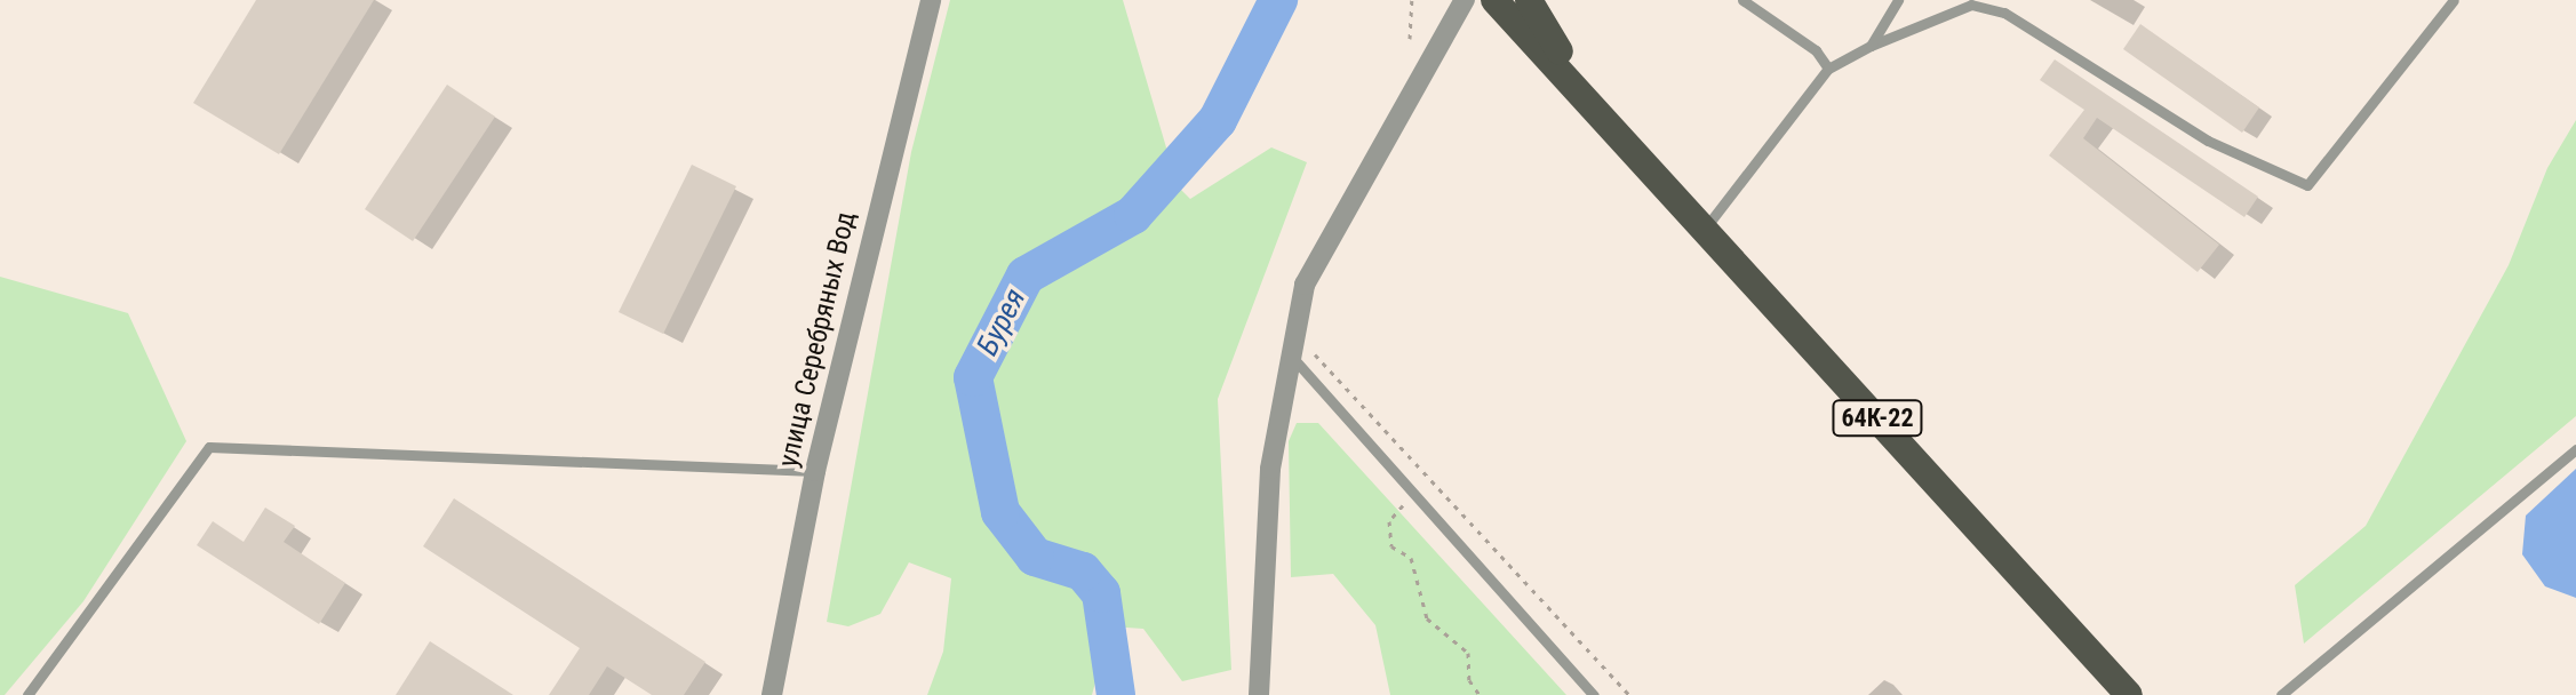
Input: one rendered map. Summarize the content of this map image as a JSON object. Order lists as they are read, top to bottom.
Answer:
{
  "streets": {
    "main road": ["64К-22"],
    "street": ["улица Серебряных Вод"]
  },
  "water": ["Бурея"]
}
